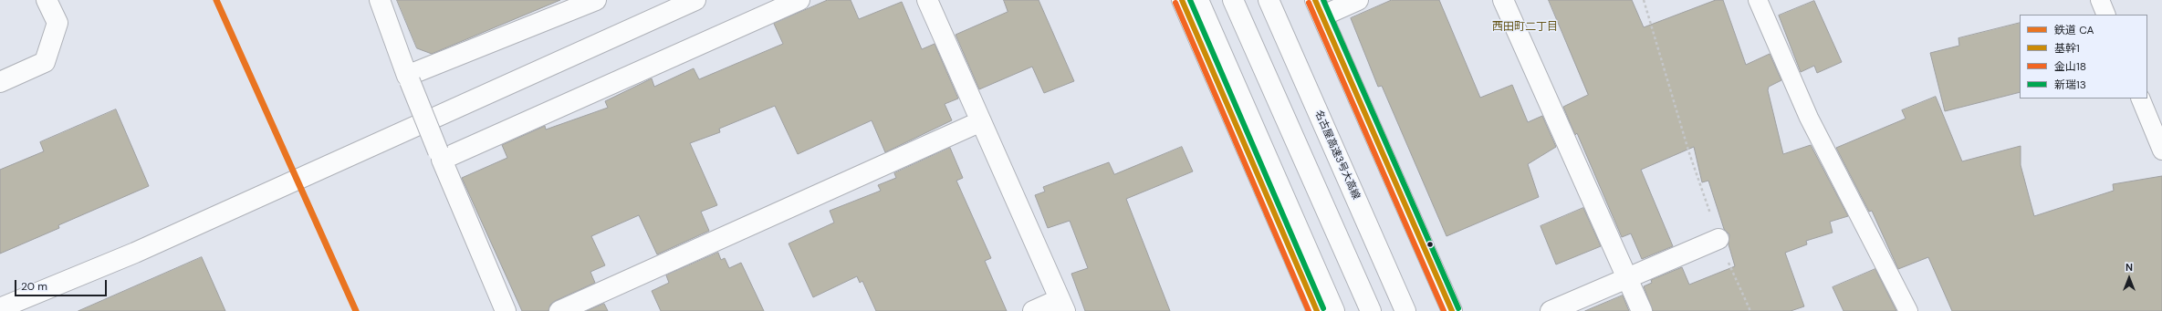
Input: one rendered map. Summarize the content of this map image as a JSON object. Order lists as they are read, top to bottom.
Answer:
{
  "streets": {
    "main road": ["名古屋高速3号大高線"]
  },
  "districts": ["西田町二丁目"],
  "lines": [
    "rail line CA",
    "transit line 基幹1",
    "transit line 新瑞13",
    "transit line 金山18"
  ],
  "legend": [
    "鉄道 CA",
    "基幹1",
    "金山18",
    "新瑞13"
  ],
  "scale_bar": "20 m",
  "north": "top"
}
